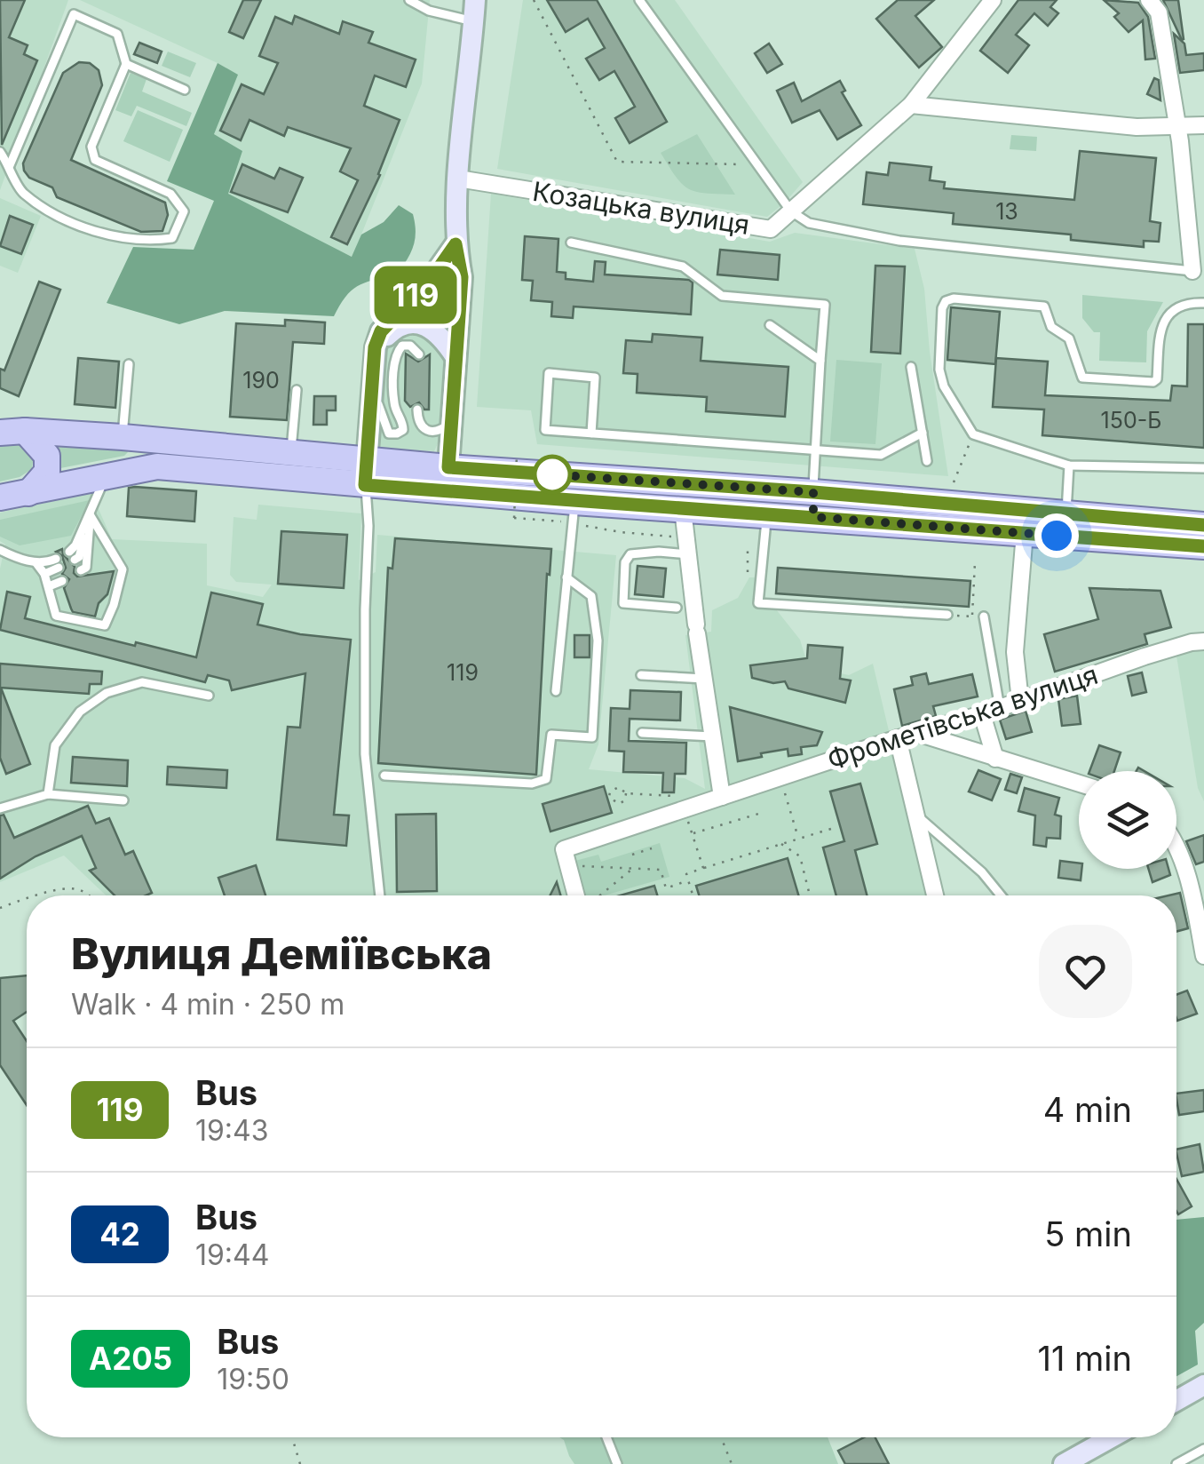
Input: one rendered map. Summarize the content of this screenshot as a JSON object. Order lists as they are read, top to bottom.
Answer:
{
  "streets": {
    "street": ["Козацька вулиця", "Фрометівська вулиця"]
  },
  "lines": ["bus line 119"],
  "house_numbers": [
    "13",
    "190",
    "150-Б",
    "119"
  ],
  "page": {
    "on_map": "119",
    "heading": ["Вулиця Деміївська", "Walk · 4 min · 250 m"],
    "list": [
      {
        "mark": "119",
        "name": "Bus",
        "note": "19:43",
        "value": "4 min"
      },
      {
        "mark": "42",
        "name": "Bus",
        "note": "19:44",
        "value": "5 min"
      },
      {
        "mark": "А205",
        "name": "Bus",
        "note": "19:50",
        "value": "11 min"
      }
    ]
  }
}
